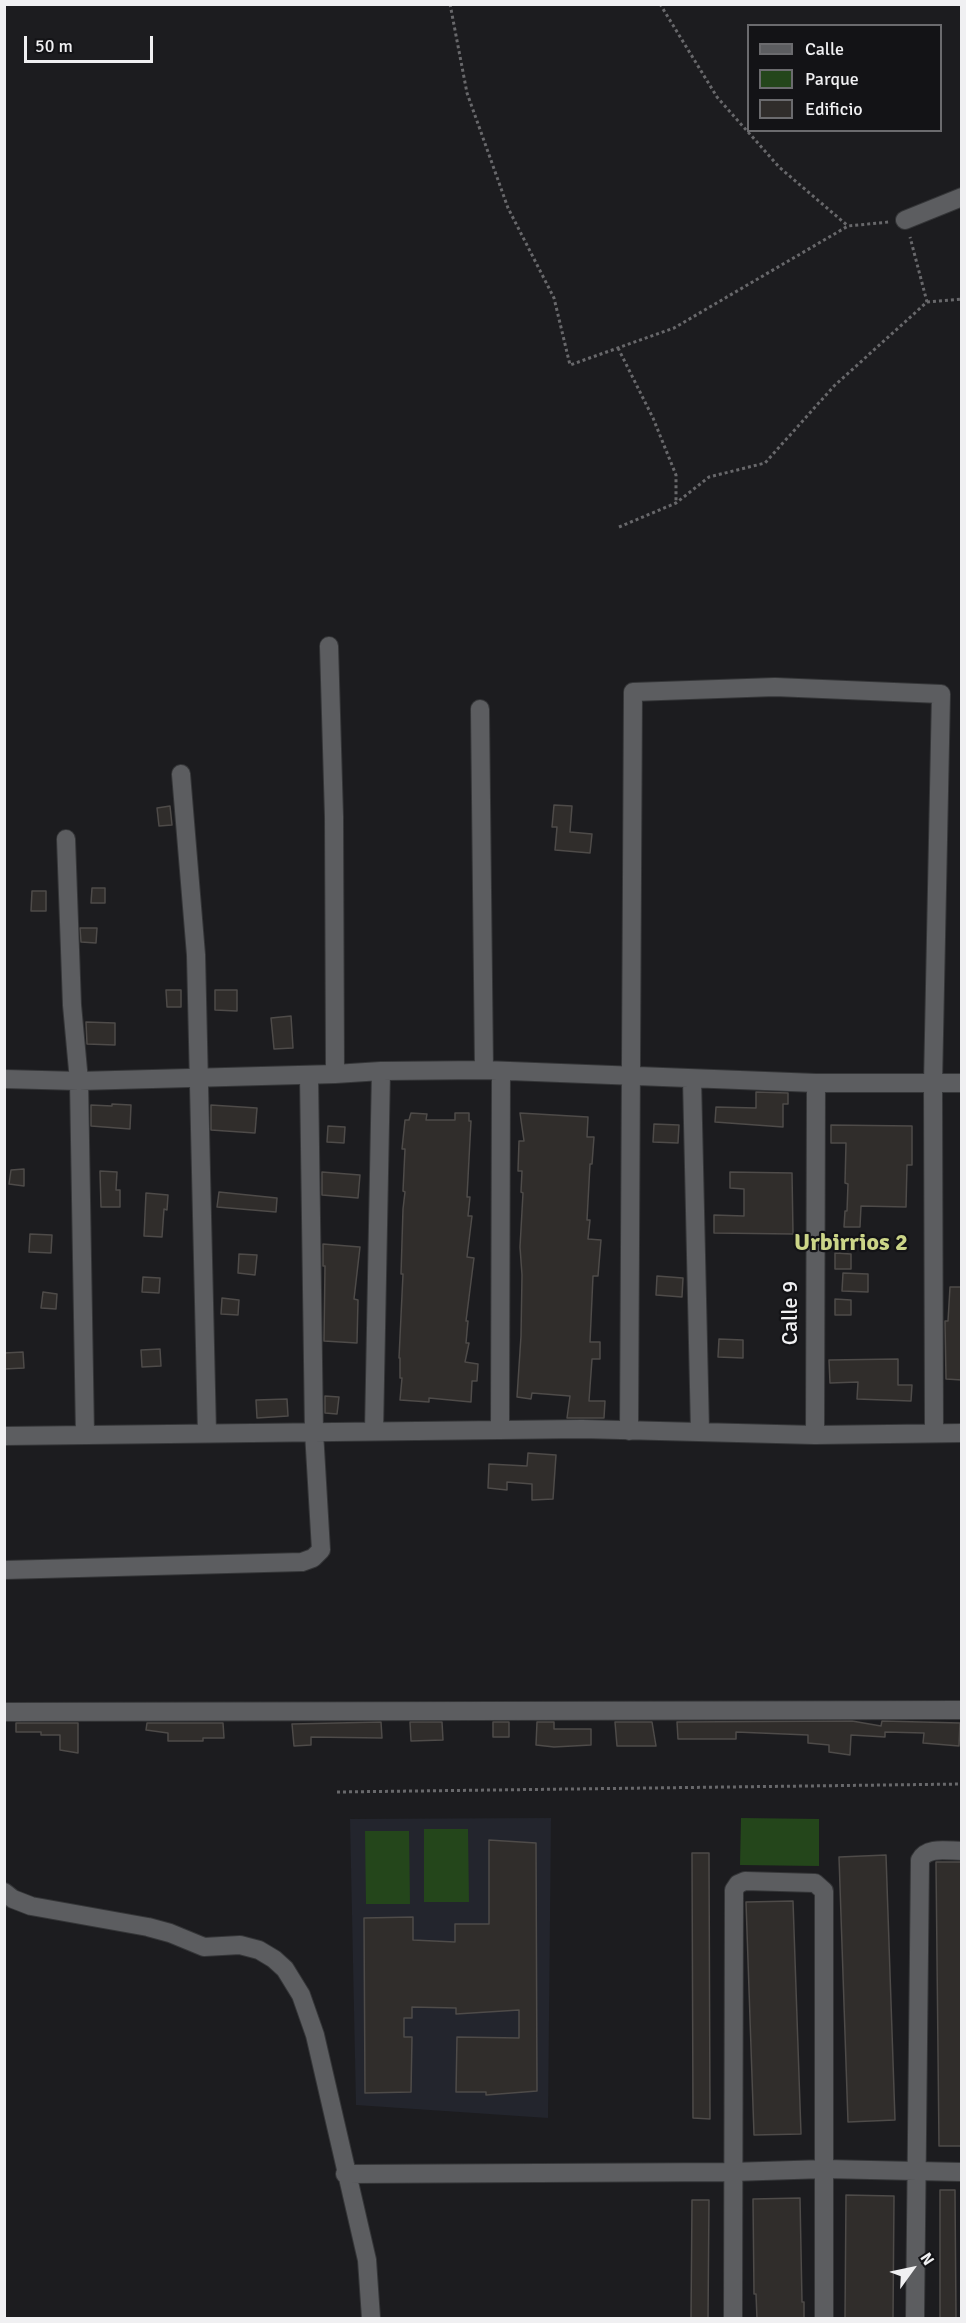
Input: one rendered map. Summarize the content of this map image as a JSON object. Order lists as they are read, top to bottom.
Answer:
{
  "streets": {
    "street": ["Calle 9"]
  },
  "districts": ["Urbirrios 2"],
  "legend": ["Calle", "Parque", "Edificio"],
  "scale_bar": "50 m",
  "north": "top right"
}
